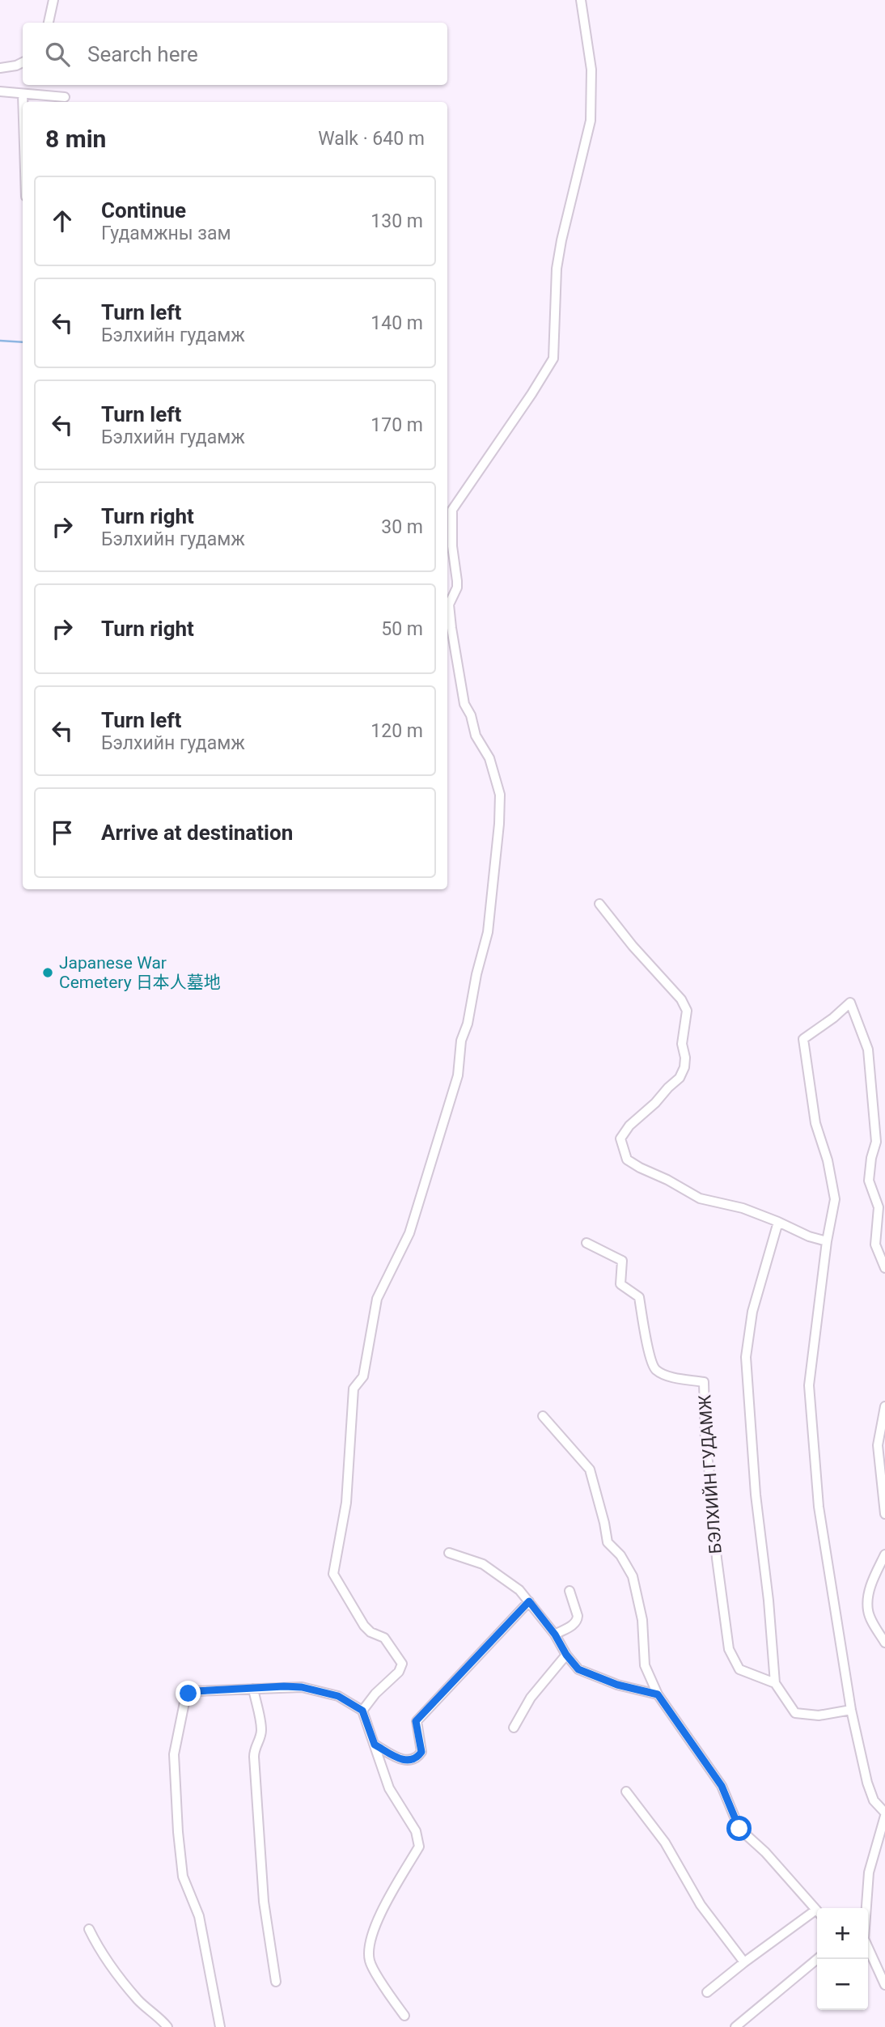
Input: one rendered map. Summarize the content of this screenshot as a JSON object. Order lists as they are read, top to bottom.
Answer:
{
  "streets": {
    "street": ["БЭЛХИЙН ГУДАМЖ"]
  },
  "places": ["Japanese War Cemetery 日本人墓地"],
  "page": {
    "search": "Search here",
    "heading": ["8 min", "Walk · 640 m"],
    "list": [
      ["Continue", "Гудамжны зам", "130 m"],
      ["Turn left", "Бэлхийн гудамж", "140 m"],
      ["Turn left", "Бэлхийн гудамж", "170 m"],
      ["Turn right", "Бэлхийн гудамж", "30 m"],
      ["Turn right", "50 m"],
      ["Turn left", "Бэлхийн гудамж", "120 m"],
      "Arrive at destination"
    ],
    "map_buttons": ["+", "−"]
  }
}
